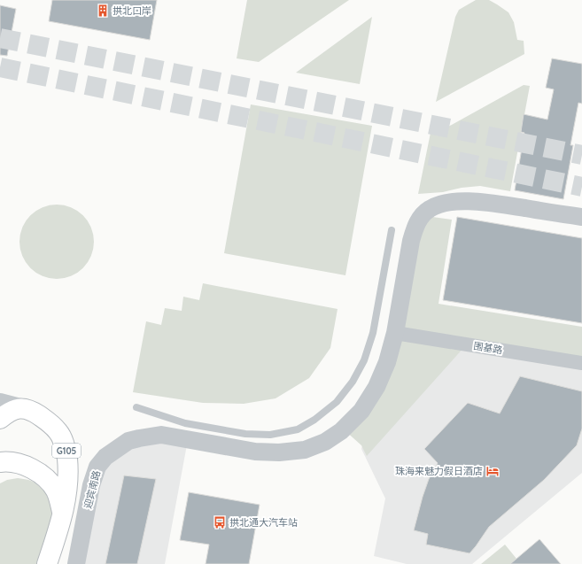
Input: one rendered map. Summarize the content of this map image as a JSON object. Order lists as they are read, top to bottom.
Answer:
{
  "streets": {
    "highway": ["G105"],
    "street": ["围基路", "迎宾南路"]
  },
  "crossings": [
    ["围基路", "迎宾南路"]
  ],
  "places": {
    "building": ["拱北口岸"],
    "hotel": ["珠海来魅力假日酒店"],
    "bus stop": ["拱北通大汽车站"]
  }
}
